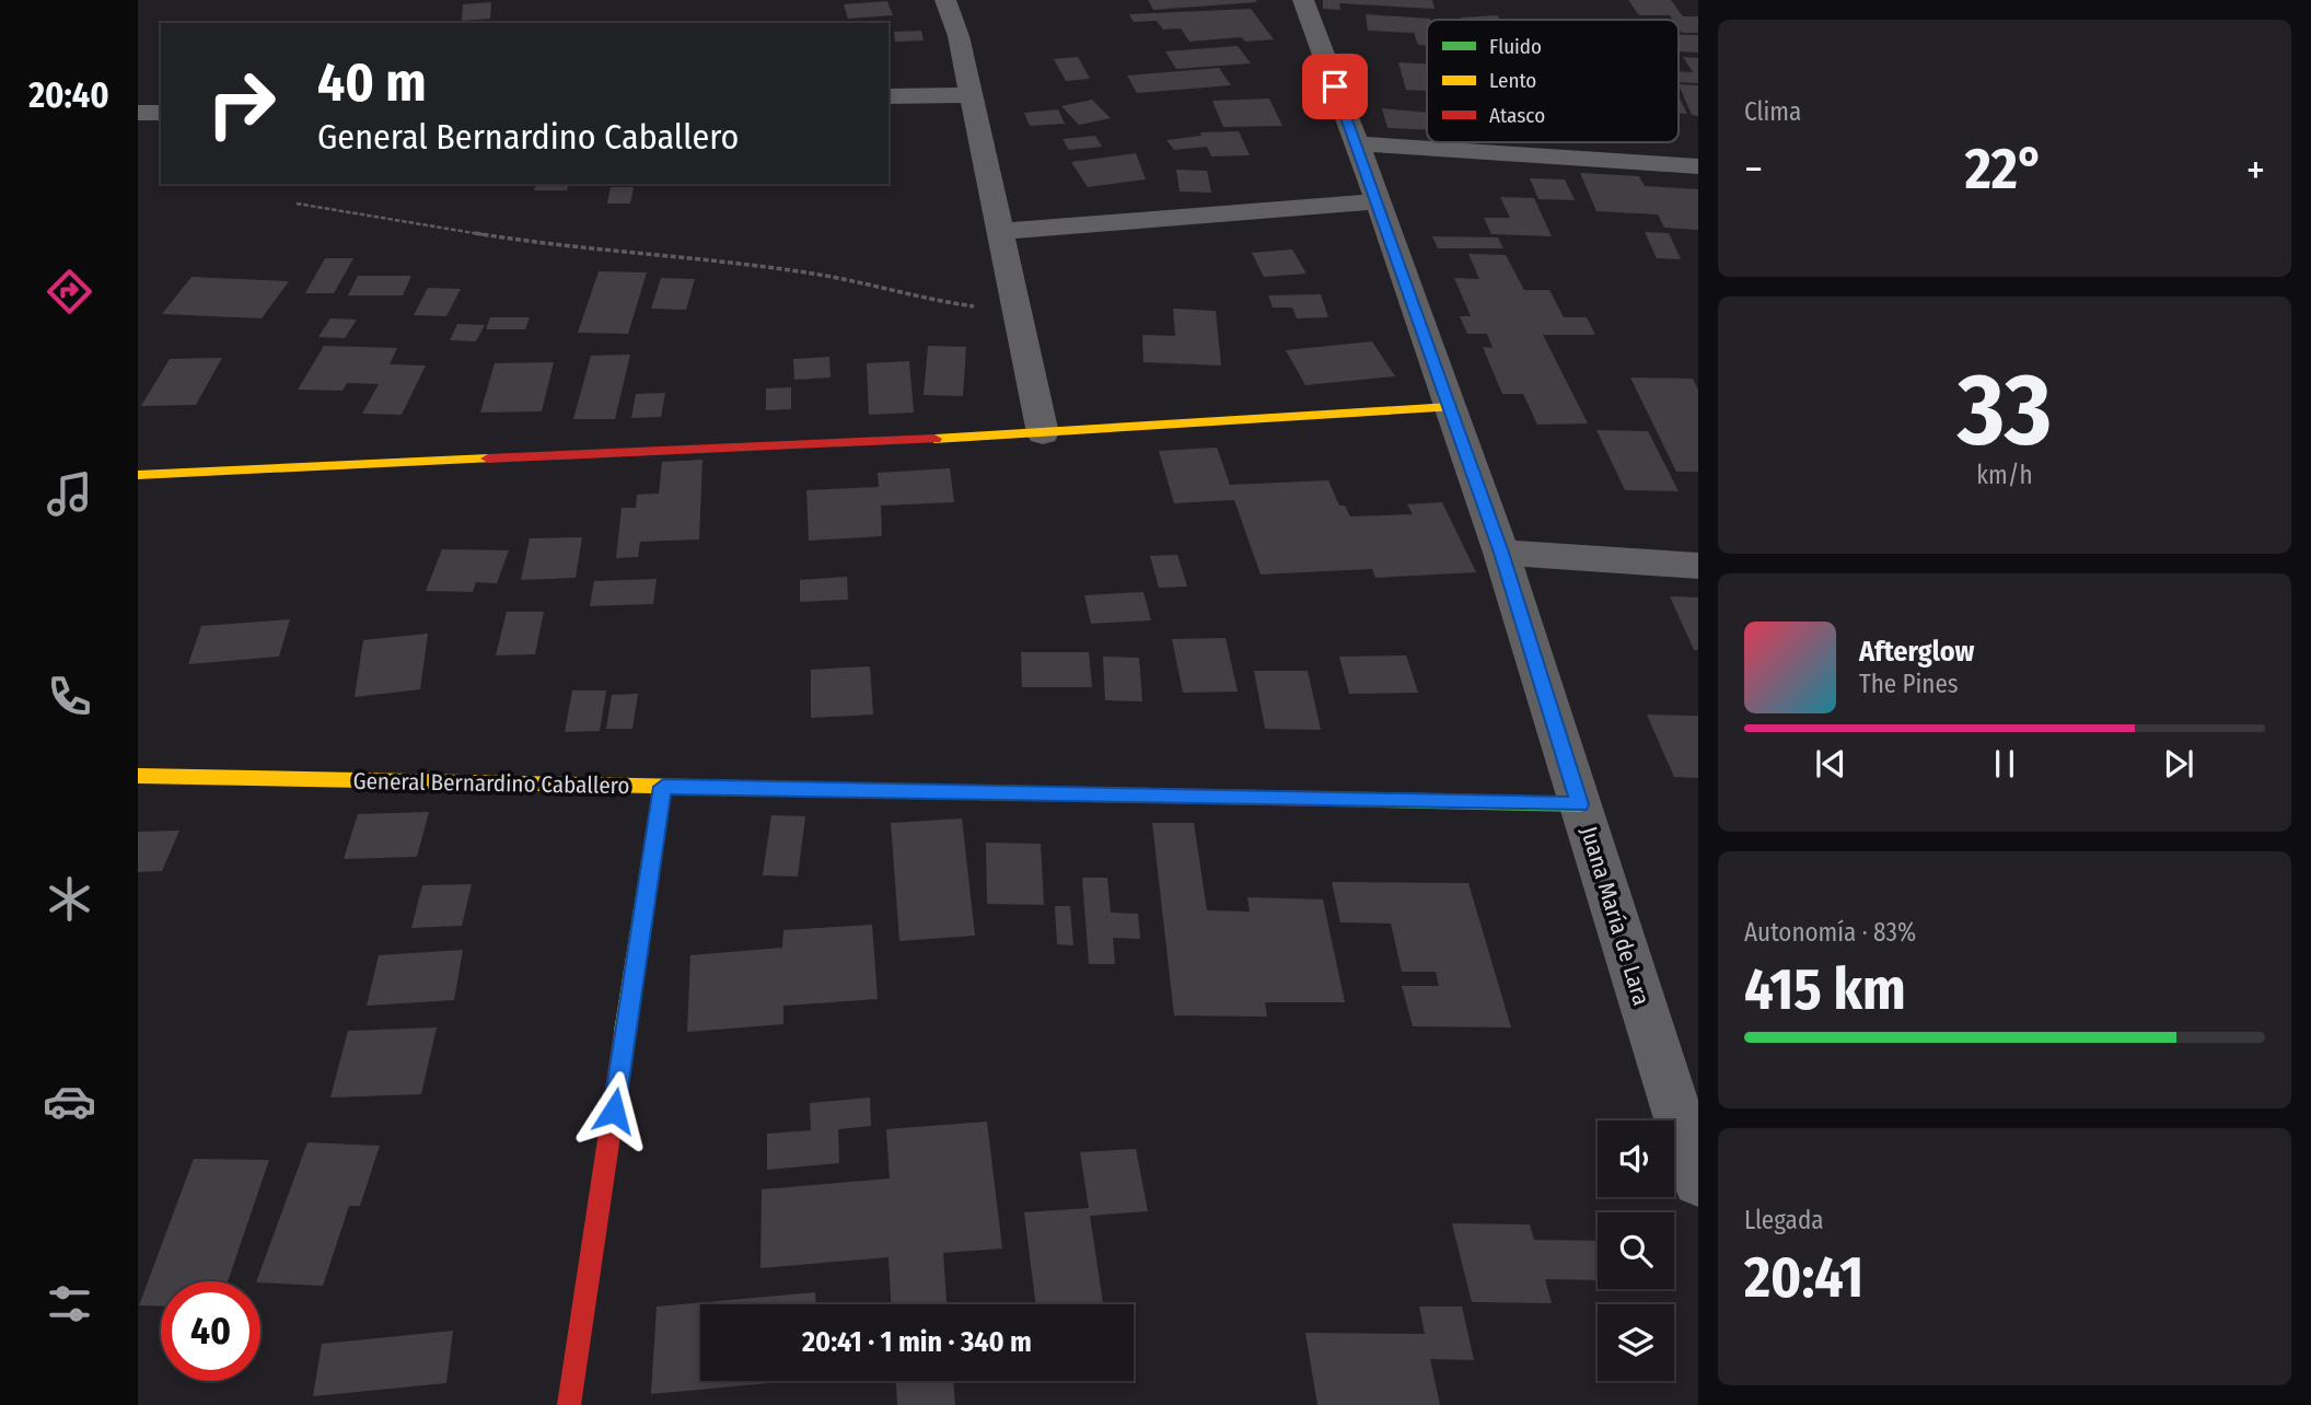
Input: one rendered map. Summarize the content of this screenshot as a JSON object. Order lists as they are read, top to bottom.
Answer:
{
  "streets": {
    "street": ["General Bernardino Caballero", "Juana María de Lara"]
  },
  "crossings": [
    ["General Bernardino Caballero", "Juana María de Lara"]
  ],
  "legend": ["Fluido", "Lento", "Atasco"],
  "page": {
    "tabs": "20:40",
    "tile": [
      "Clima",
      ["33", "km/h"],
      ["Autonomía · 83%", "415 km"],
      ["Llegada", "20:41"]
    ],
    "turn": ["40 m", "General Bernardino Caballero"],
    "heat": ["−", "22°", "+"],
    "song": ["Afterglow", "The Pines"],
    "limit": "40",
    "trip": "20:41 · 1 min · 340 m"
  }
}
